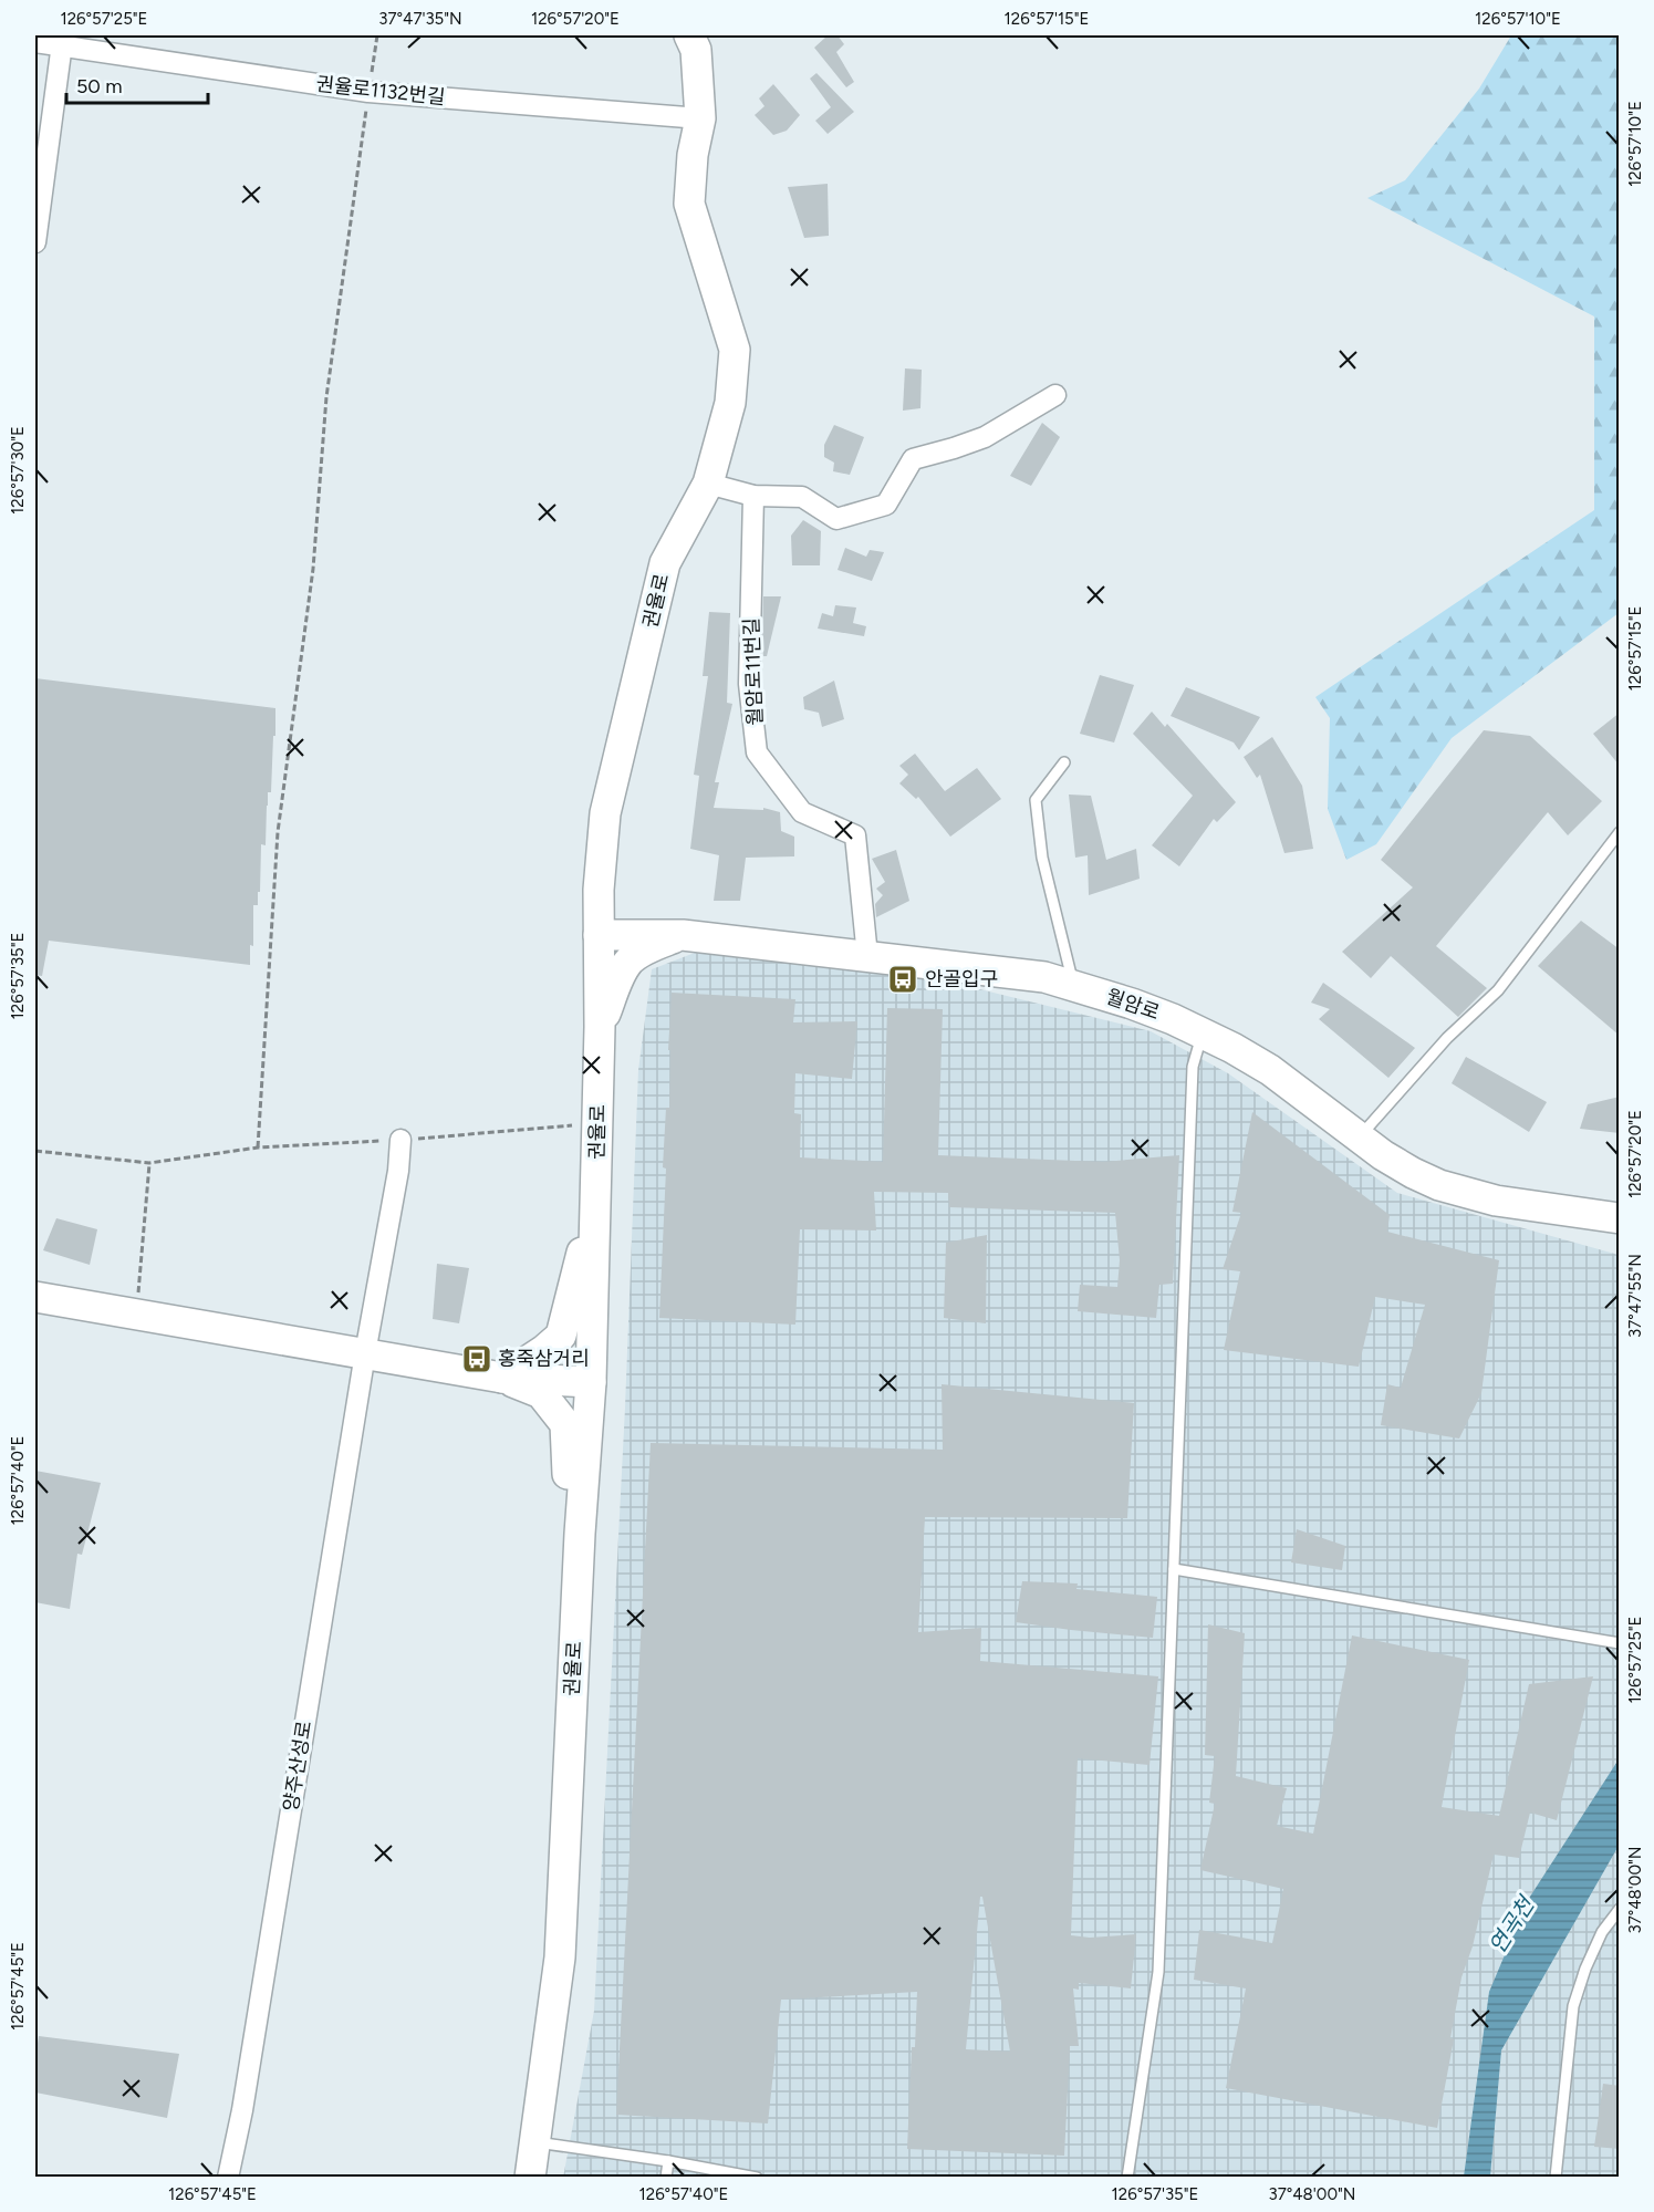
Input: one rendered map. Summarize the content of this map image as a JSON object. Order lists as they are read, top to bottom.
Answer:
{
  "streets": {
    "main road": ["권율로", "월암로"],
    "street": ["권율로1132번길", "월암로11번길", "양주산성로"]
  },
  "crossings": [
    ["권율로1132번길", "권율로"],
    ["권율로", "월암로"],
    ["월암로11번길", "월암로"]
  ],
  "water": ["연곡천"],
  "places": {
    "bus stop": ["안골입구", "홍죽삼거리"]
  },
  "scale_bar": "50 m",
  "coordinates": [
    "126°57'25\"E",
    "37°47'35\"N",
    "126°57'20\"E",
    "126°57'15\"E",
    "126°57'10\"E",
    "126°57'30\"E",
    "126°57'35\"E",
    "37°47'55\"N",
    "126°57'40\"E",
    "37°48'00\"N",
    "126°57'45\"E"
  ]
}
